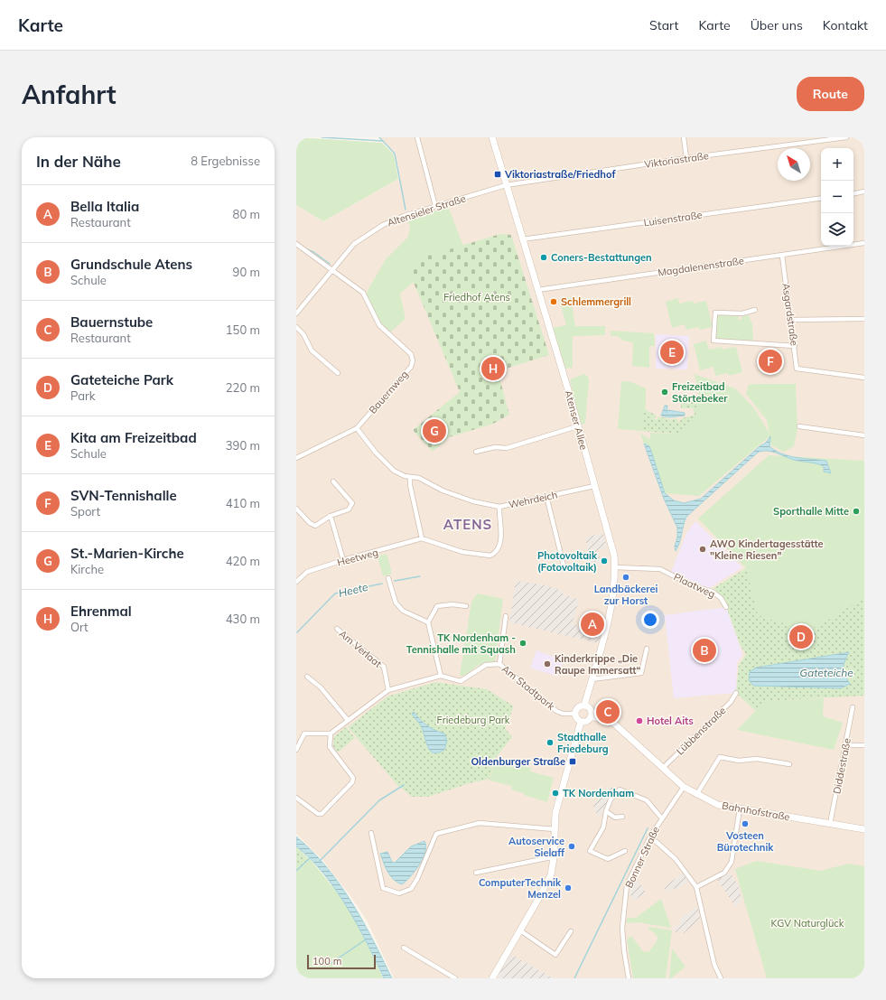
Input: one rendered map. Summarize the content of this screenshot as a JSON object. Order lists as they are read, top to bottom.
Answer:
{
  "streets": {
    "street": [
      "Viktoriastraße",
      "Altensieler Straße",
      "Luisenstraße",
      "Magdalenenstraße",
      "Asgardstraße",
      "Bauernweg",
      "Atenser Allee",
      "Wehrdeich",
      "Heetweg",
      "Plaatweg",
      "Am Verlaat",
      "Am Stadtpark",
      "Lübbenstraße",
      "Diddestraße",
      "Bahnhofstraße",
      "Bonner Straße"
    ]
  },
  "crossings": [
    ["Viktoriastraße", "Altensieler Straße"],
    ["Viktoriastraße", "Atenser Allee"],
    ["Altensieler Straße", "Bauernweg"],
    ["Altensieler Straße", "Atenser Allee"],
    ["Luisenstraße", "Atenser Allee"],
    ["Magdalenenstraße", "Asgardstraße"],
    ["Magdalenenstraße", "Atenser Allee"],
    ["Atenser Allee", "Wehrdeich"],
    ["Atenser Allee", "Plaatweg"],
    ["Atenser Allee", "Am Stadtpark"],
    ["Atenser Allee", "Bahnhofstraße"],
    ["Am Stadtpark", "Bahnhofstraße"],
    ["Lübbenstraße", "Bahnhofstraße"],
    ["Diddestraße", "Bahnhofstraße"],
    ["Bahnhofstraße", "Bonner Straße"]
  ],
  "districts": ["ATENS"],
  "water": ["Heete", "Gateteiche"],
  "parks": ["Friedhof Atens", "Friedeburg Park", "KGV Naturglück"],
  "places": {
    "transit": ["Viktoriastraße/Friedhof", "Oldenburger Straße"],
    "other": [
      "Coners-Bestattungen",
      "Schlemmergrill",
      "Freizeitbad Störtebeker",
      "Sporthalle Mitte",
      "AWO Kindertagesstätte \"Kleine Riesen\"",
      "Photovoltaik (Fotovoltaik)",
      "Landbäckerei zur Horst",
      "TK Nordenham - Tennishalle mit Squash",
      "Kinderkrippe „Die Raupe Immersatt“",
      "Hotel Aits",
      "Stadthalle Friedeburg",
      "TK Nordenham",
      "Vosteen Bürotechnik",
      "Autoservice Sielaff",
      "ComputerTechnik Menzel"
    ]
  },
  "scale_bar": "100 m",
  "north": "top left",
  "page": {
    "header": "Karte",
    "nav": [
      "Start",
      "Karte",
      "Über uns",
      "Kontakt"
    ],
    "buttons": "Route",
    "title": "Anfahrt",
    "heading": ["In der Nähe", "8 Ergebnisse"],
    "map_buttons": ["+", "−"],
    "list": [
      {
        "mark": "A",
        "name": "Bella Italia",
        "note": "Restaurant",
        "value": "80 m"
      },
      {
        "mark": "B",
        "name": "Grundschule Atens",
        "note": "Schule",
        "value": "90 m"
      },
      {
        "mark": "C",
        "name": "Bauernstube",
        "note": "Restaurant",
        "value": "150 m"
      },
      {
        "mark": "D",
        "name": "Gateteiche Park",
        "note": "Park",
        "value": "220 m"
      },
      {
        "mark": "E",
        "name": "Kita am Freizeitbad",
        "note": "Schule",
        "value": "390 m"
      },
      {
        "mark": "F",
        "name": "SVN-Tennishalle",
        "note": "Sport",
        "value": "410 m"
      },
      {
        "mark": "G",
        "name": "St.-Marien-Kirche",
        "note": "Kirche",
        "value": "420 m"
      },
      {
        "mark": "H",
        "name": "Ehrenmal",
        "note": "Ort",
        "value": "430 m"
      }
    ],
    "pins": [
      "E",
      "F",
      "H",
      "G",
      "A",
      "D",
      "B",
      "C"
    ],
    "scale": "100 m"
  }
}
